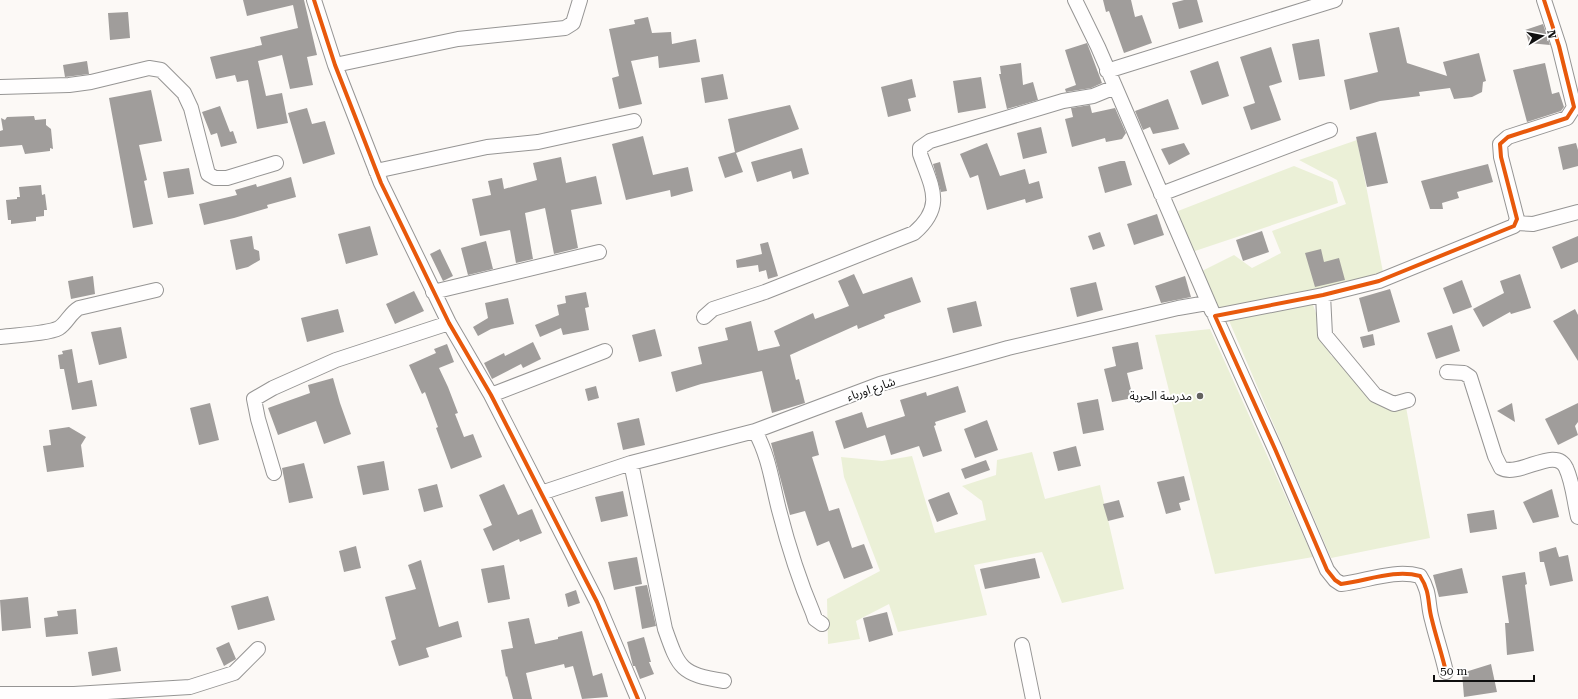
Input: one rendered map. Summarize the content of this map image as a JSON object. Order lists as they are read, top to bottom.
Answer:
{
  "streets": {
    "street": ["شارع اورباء"]
  },
  "places": ["مدرسة الحرية"],
  "scale_bar": "50 m",
  "north": "right"
}
